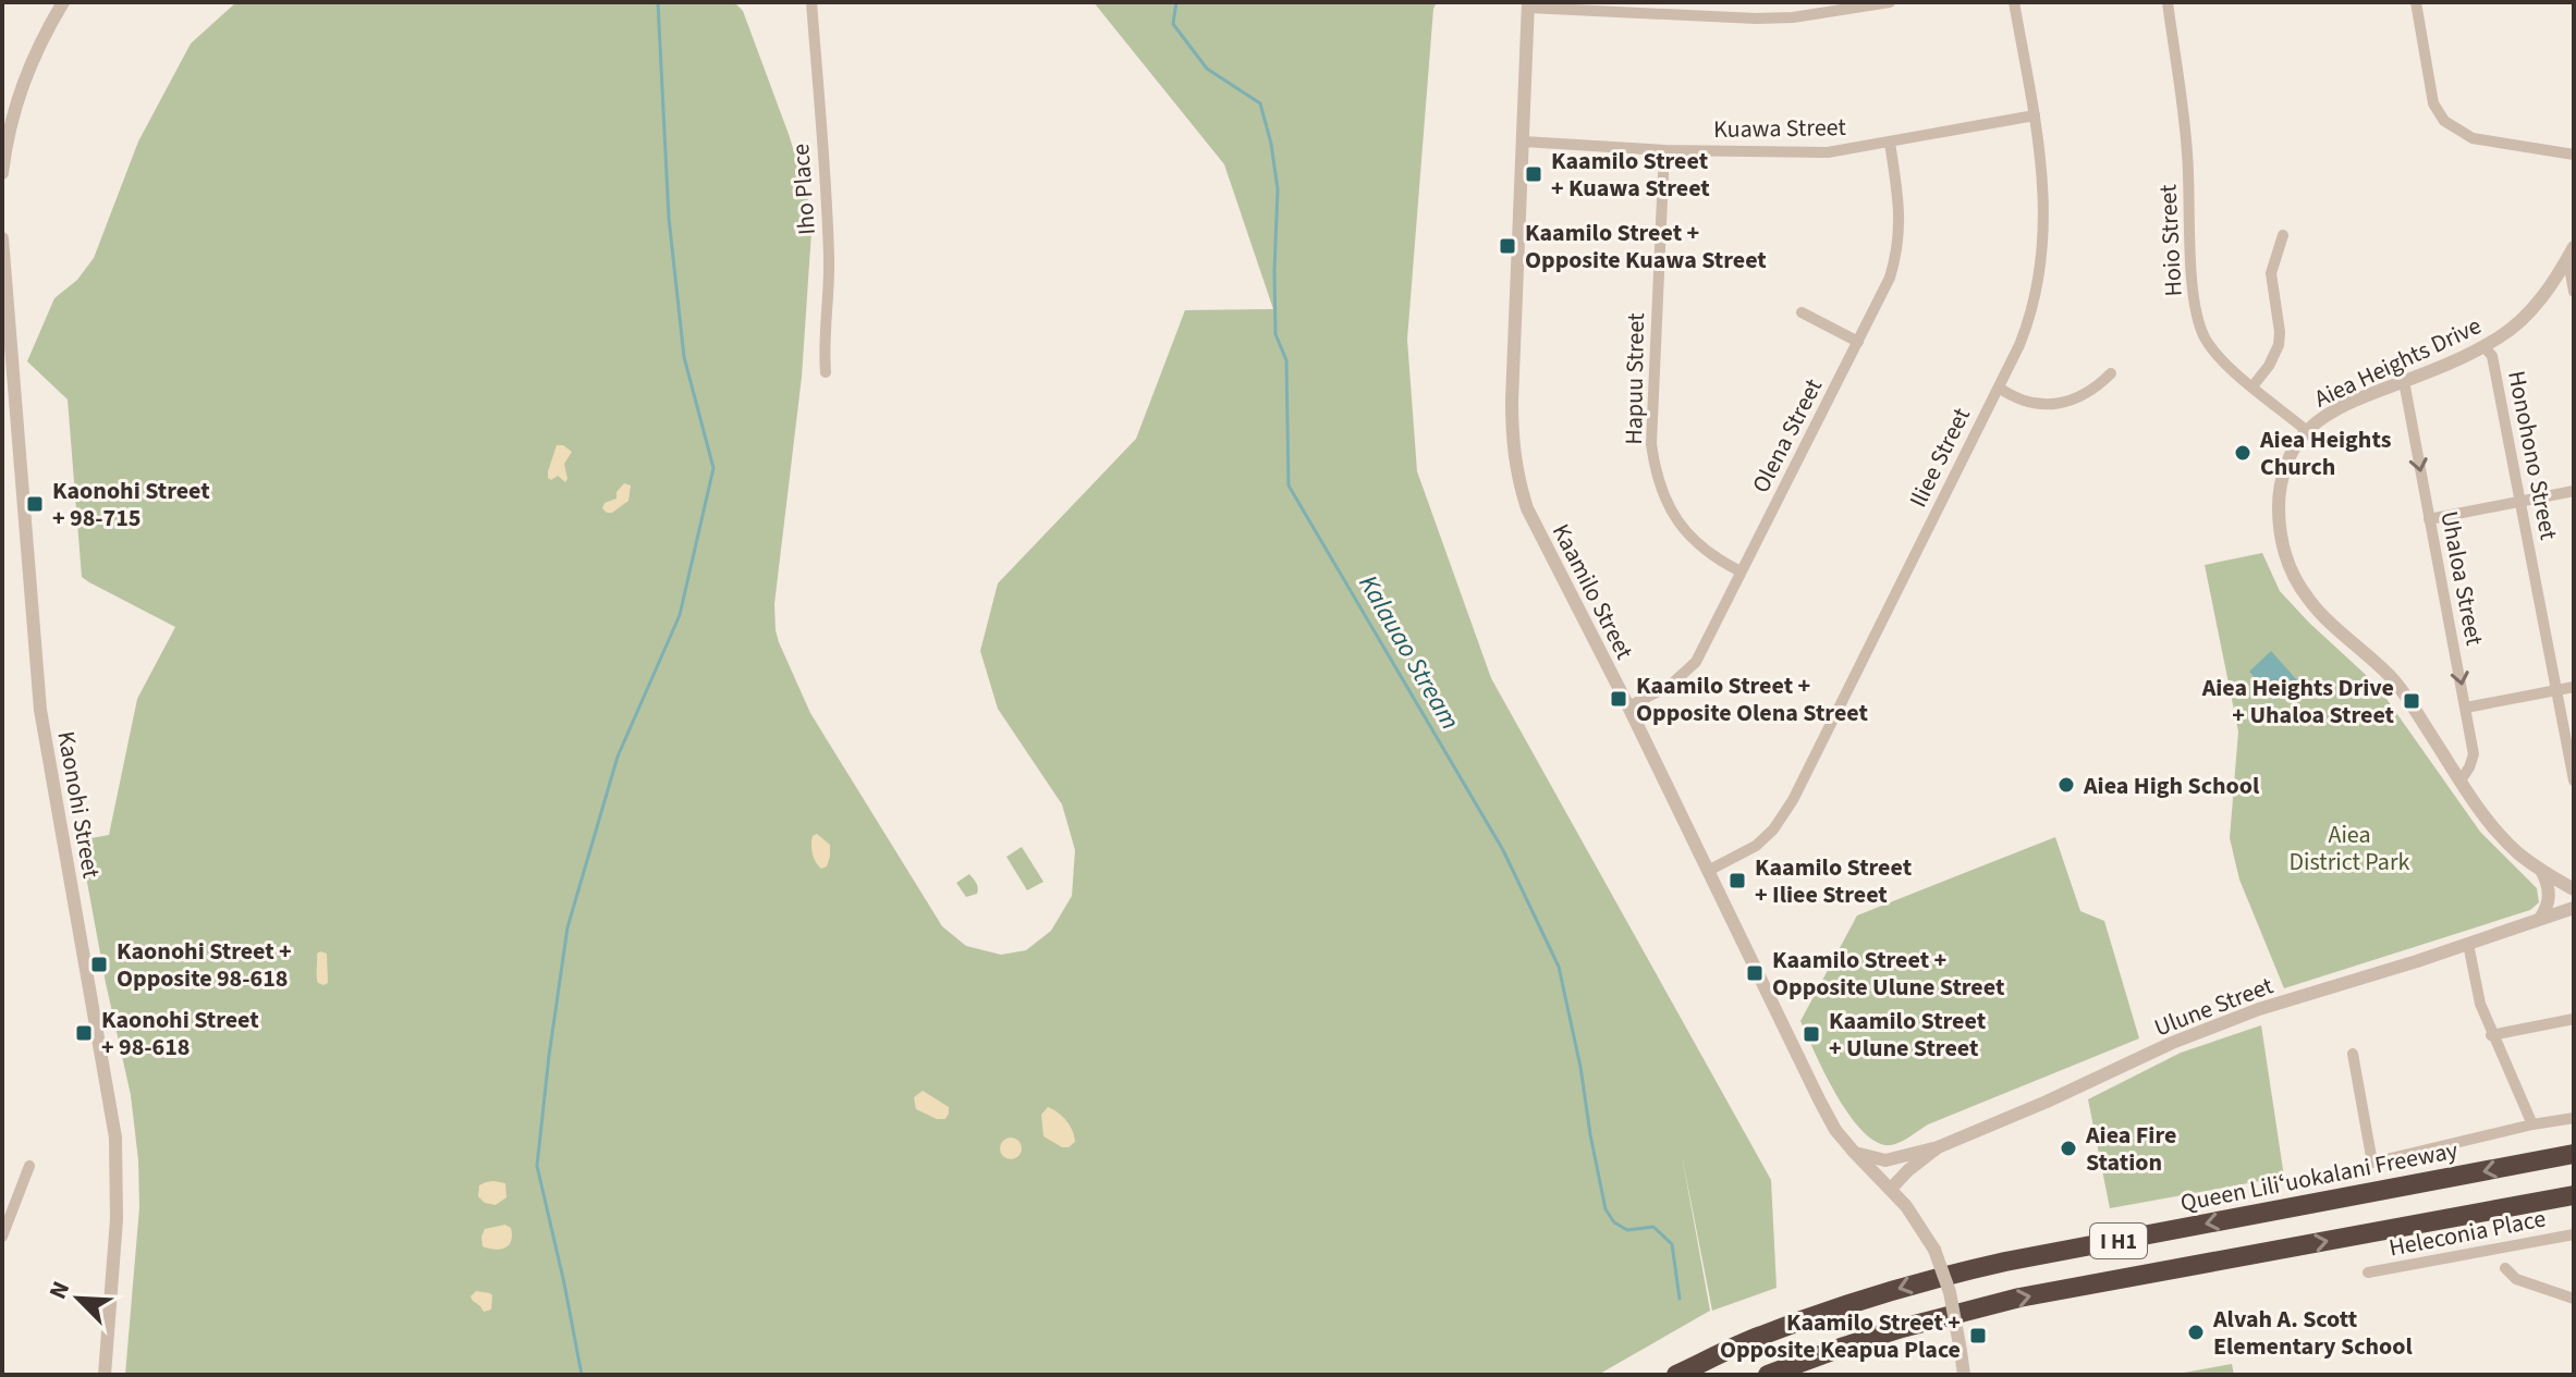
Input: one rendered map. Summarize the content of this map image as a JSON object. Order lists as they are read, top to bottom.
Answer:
{
  "streets": {
    "highway": ["Queen Liliʻuokalani Freeway", "I H1"],
    "street": [
      "Kuawa Street",
      "Iho Place",
      "Hoio Street",
      "Aiea Heights Drive",
      "Hapuu Street",
      "Olena Street",
      "Honohono Street",
      "Iliee Street",
      "Uhaloa Street",
      "Kaamilo Street",
      "Kaonohi Street",
      "Ulune Street",
      "Heleconia Place"
    ]
  },
  "crossings": [
    ["Kuawa Street", "Hapuu Street"],
    ["Kuawa Street", "Olena Street"],
    ["Kuawa Street", "Iliee Street"],
    ["Kuawa Street", "Kaamilo Street"],
    ["Hoio Street", "Aiea Heights Drive"],
    ["Aiea Heights Drive", "Honohono Street"],
    ["Aiea Heights Drive", "Uhaloa Street"],
    ["Hapuu Street", "Olena Street"],
    ["Olena Street", "Kaamilo Street"],
    ["Iliee Street", "Kaamilo Street"],
    ["Kaamilo Street", "Ulune Street"]
  ],
  "one_way": ["Uhaloa Street"],
  "water": ["Kalauao Stream"],
  "parks": ["Aiea District Park"],
  "places": {
    "transit": [
      "Kaamilo Street + Kuawa Street",
      "Kaamilo Street + Opposite Kuawa Street",
      "Kaonohi Street + 98-715",
      "Kaamilo Street + Opposite Olena Street",
      "Aiea Heights Drive + Uhaloa Street",
      "Kaamilo Street + Iliee Street",
      "Kaonohi Street + Opposite 98-618",
      "Kaamilo Street + Opposite Ulune Street",
      "Kaonohi Street + 98-618",
      "Kaamilo Street + Ulune Street",
      "Kaamilo Street + Opposite Keapua Place"
    ],
    "other": [
      "Aiea Heights Church",
      "Aiea High School",
      "Aiea Fire Station",
      "Alvah A. Scott Elementary School"
    ]
  },
  "north": "top left"
}
